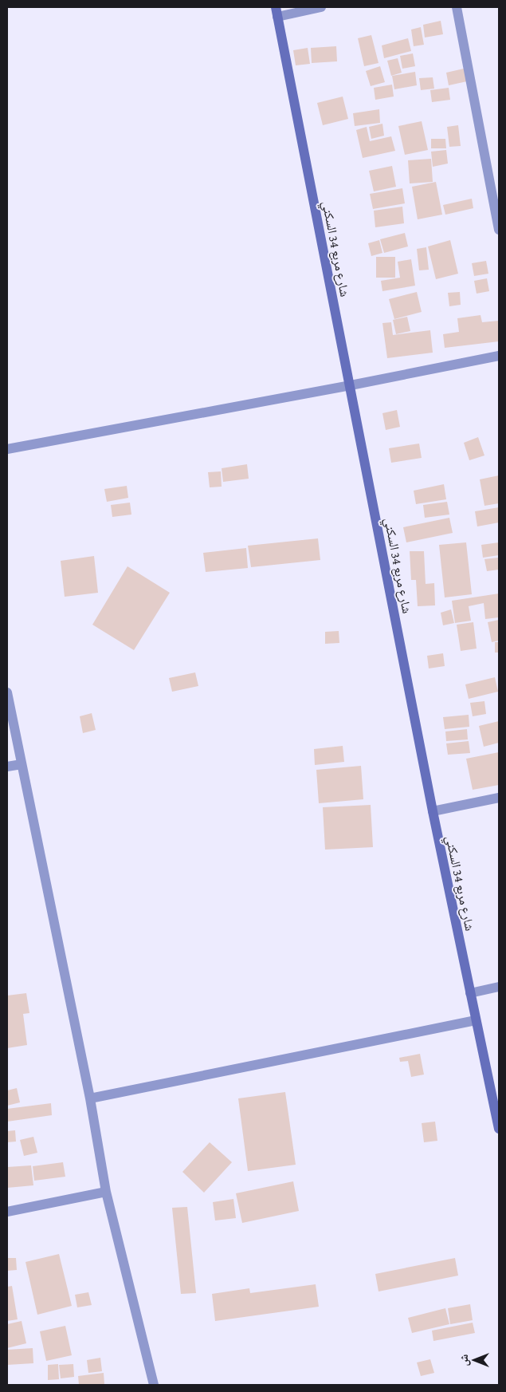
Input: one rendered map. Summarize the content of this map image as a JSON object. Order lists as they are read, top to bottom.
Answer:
{
  "streets": {
    "street": ["شارع مربع 34 السكني"]
  },
  "north": "left"
}
